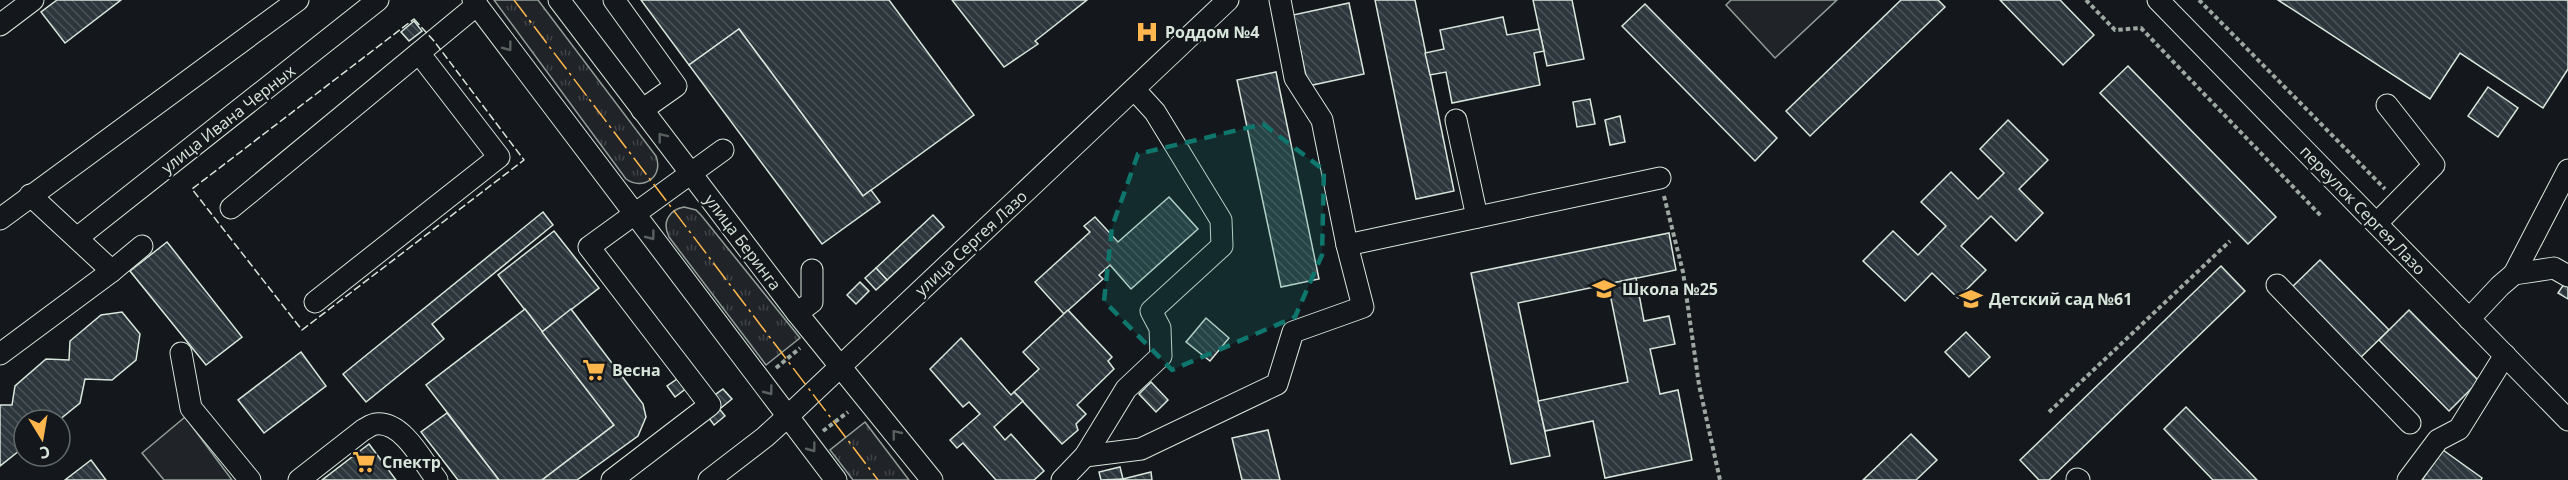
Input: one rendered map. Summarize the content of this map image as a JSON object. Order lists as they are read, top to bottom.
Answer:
{
  "streets": {
    "street": [
      "улица Ивана Черных",
      "переулок Сергея Лазо",
      "улица Беринга",
      "улица Сергея Лазо"
    ]
  },
  "crossings": [
    ["улица Беринга", "улица Сергея Лазо"]
  ],
  "places": {
    "hospital": ["Роддом №4"],
    "school or university": ["Школа №25", "Детский сад №61"],
    "supermarket": ["Весна", "Спектр"]
  },
  "north": "bottom"
}
